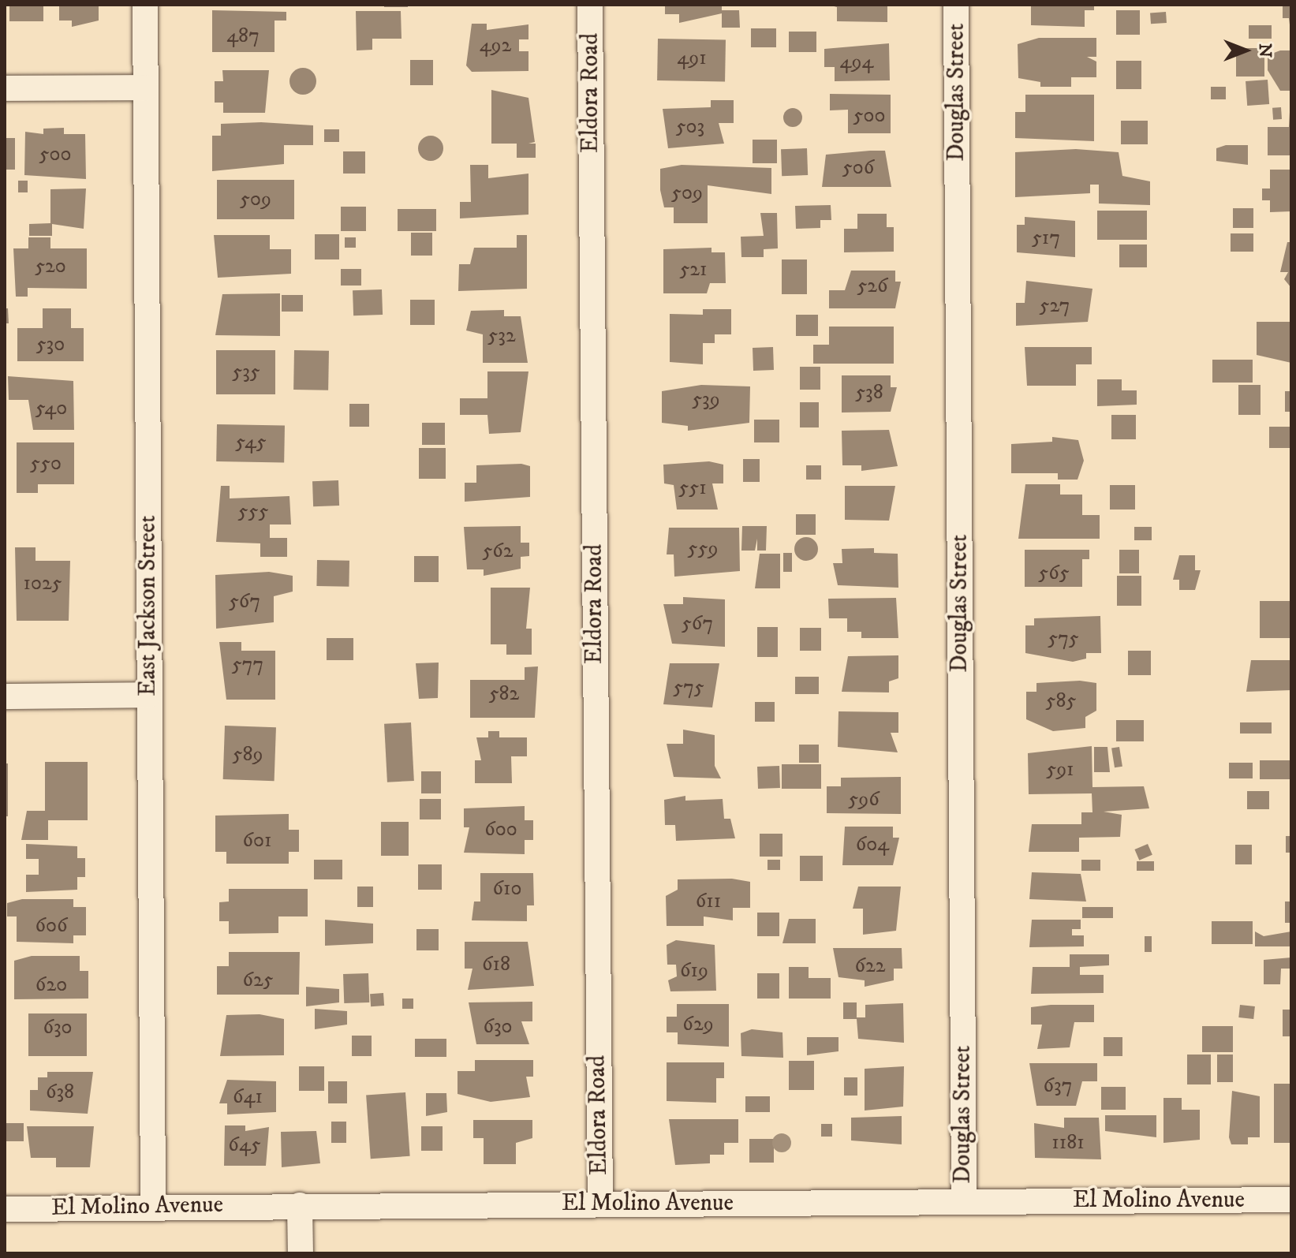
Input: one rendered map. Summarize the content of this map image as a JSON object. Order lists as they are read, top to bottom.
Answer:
{
  "streets": {
    "street": [
      "Douglas Street",
      "Eldora Road",
      "East Jackson Street",
      "El Molino Avenue"
    ]
  },
  "crossings": [
    ["Douglas Street", "El Molino Avenue"],
    ["Eldora Road", "El Molino Avenue"],
    ["East Jackson Street", "El Molino Avenue"]
  ],
  "house_numbers": [
    "487",
    "492",
    "491",
    "494",
    "500",
    "503",
    "500",
    "506",
    "509",
    "509",
    "517",
    "520",
    "521",
    "526",
    "527",
    "532",
    "530",
    "535",
    "538",
    "539",
    "540",
    "545",
    "550",
    "551",
    "555",
    "559",
    "562",
    "565",
    "1025",
    "567",
    "567",
    "575",
    "577",
    "575",
    "582",
    "585",
    "589",
    "591",
    "596",
    "600",
    "601",
    "604",
    "610",
    "611",
    "606",
    "618",
    "622",
    "619",
    "625",
    "620",
    "629",
    "630",
    "630",
    "637",
    "638",
    "641",
    "1181",
    "645"
  ],
  "north": "right"
}
